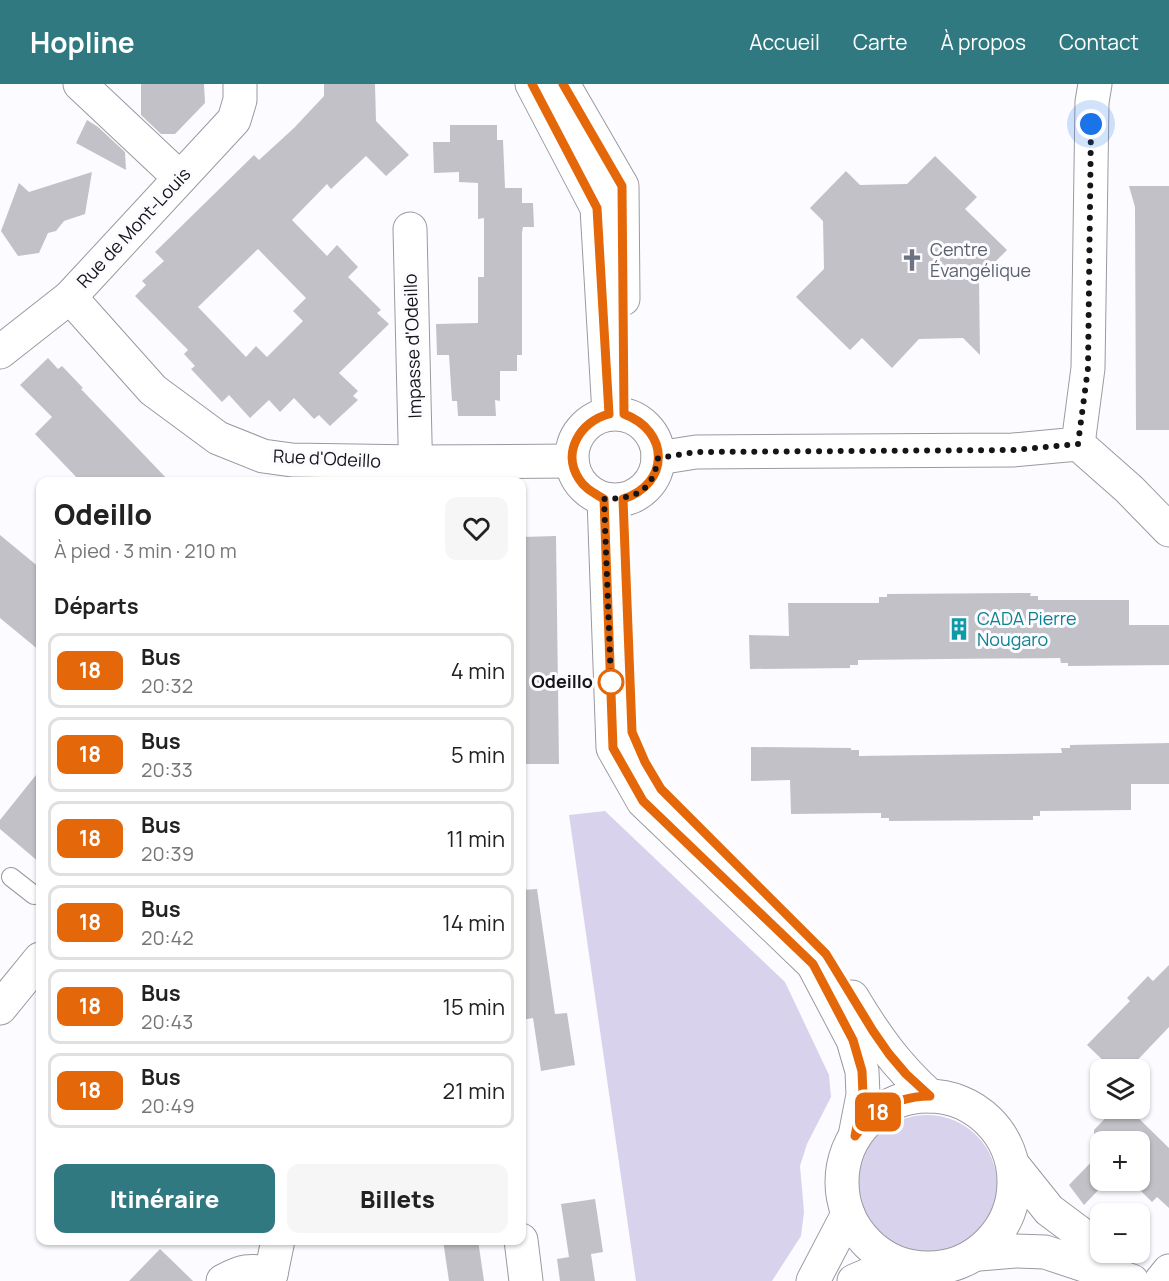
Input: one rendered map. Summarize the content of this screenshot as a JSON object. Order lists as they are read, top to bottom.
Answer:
{
  "streets": {
    "street": ["Rue de Mont-Louis", "Impasse d'Odeillo", "Rue d'Odeillo"]
  },
  "crossings": [
    ["Rue de Mont-Louis", "Rue d'Odeillo"],
    ["Impasse d'Odeillo", "Rue d'Odeillo"]
  ],
  "places": {
    "church": ["Centre Évangélique"],
    "building": ["CADA Pierre Nougaro"],
    "other": ["Odeillo"]
  },
  "lines": ["bus line 18"],
  "page": {
    "header": "Hopline",
    "nav": [
      "Accueil",
      "Carte",
      "À propos",
      "Contact"
    ],
    "on_map": "18",
    "heading": [
      ["Odeillo", "À pied · 3 min · 210 m"],
      "Départs"
    ],
    "list": [
      {
        "mark": "18",
        "name": "Bus",
        "note": "20:32",
        "value": "4 min"
      },
      {
        "mark": "18",
        "name": "Bus",
        "note": "20:33",
        "value": "5 min"
      },
      {
        "mark": "18",
        "name": "Bus",
        "note": "20:39",
        "value": "11 min"
      },
      {
        "mark": "18",
        "name": "Bus",
        "note": "20:42",
        "value": "14 min"
      },
      {
        "mark": "18",
        "name": "Bus",
        "note": "20:43",
        "value": "15 min"
      },
      {
        "mark": "18",
        "name": "Bus",
        "note": "20:49",
        "value": "21 min"
      }
    ],
    "map_buttons": ["+", "−"],
    "buttons": ["Itinéraire", "Billets"]
  }
}
